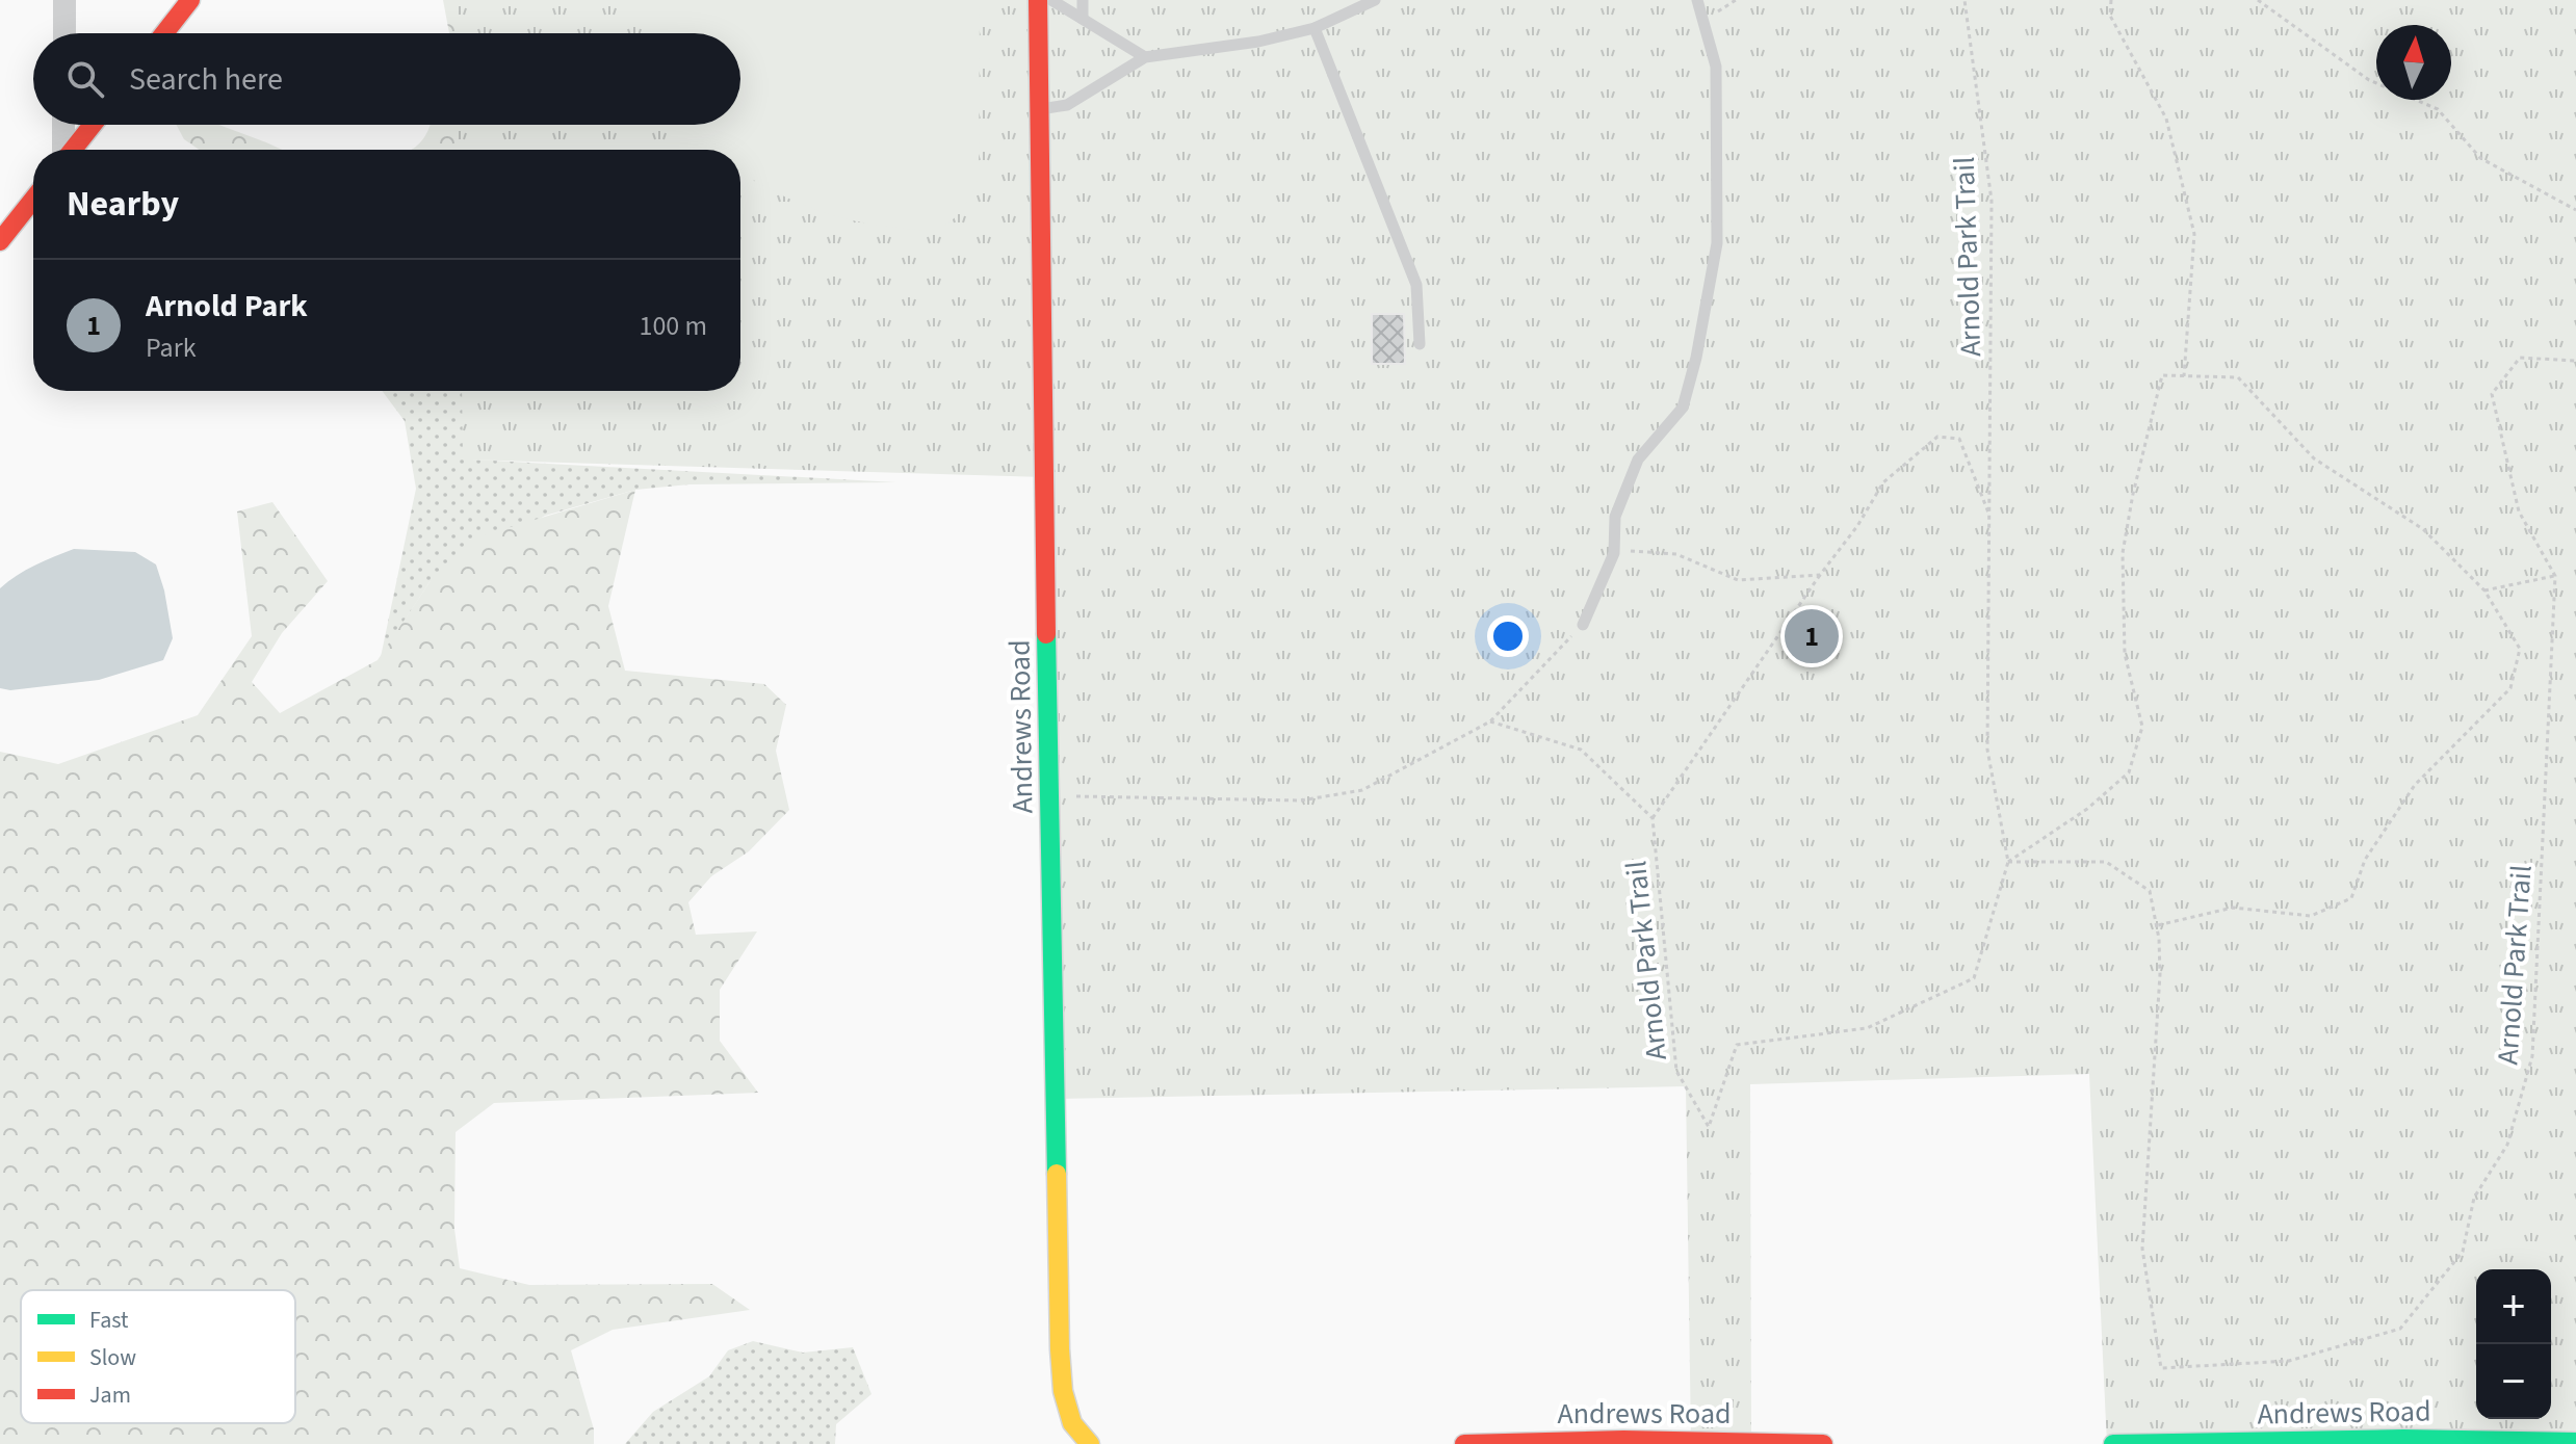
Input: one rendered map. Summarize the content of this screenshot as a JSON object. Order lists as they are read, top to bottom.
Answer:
{
  "streets": {
    "street": ["Andrews Road"],
    "path": ["Arnold Park Trail"]
  },
  "legend": ["Fast", "Slow", "Jam"],
  "north": "top",
  "page": {
    "search": "Search here",
    "heading": "Nearby",
    "list": [
      {
        "mark": "1",
        "name": "Arnold Park",
        "note": "Park",
        "value": "100 m"
      }
    ],
    "pins": "1",
    "map_buttons": ["+", "−"]
  }
}
